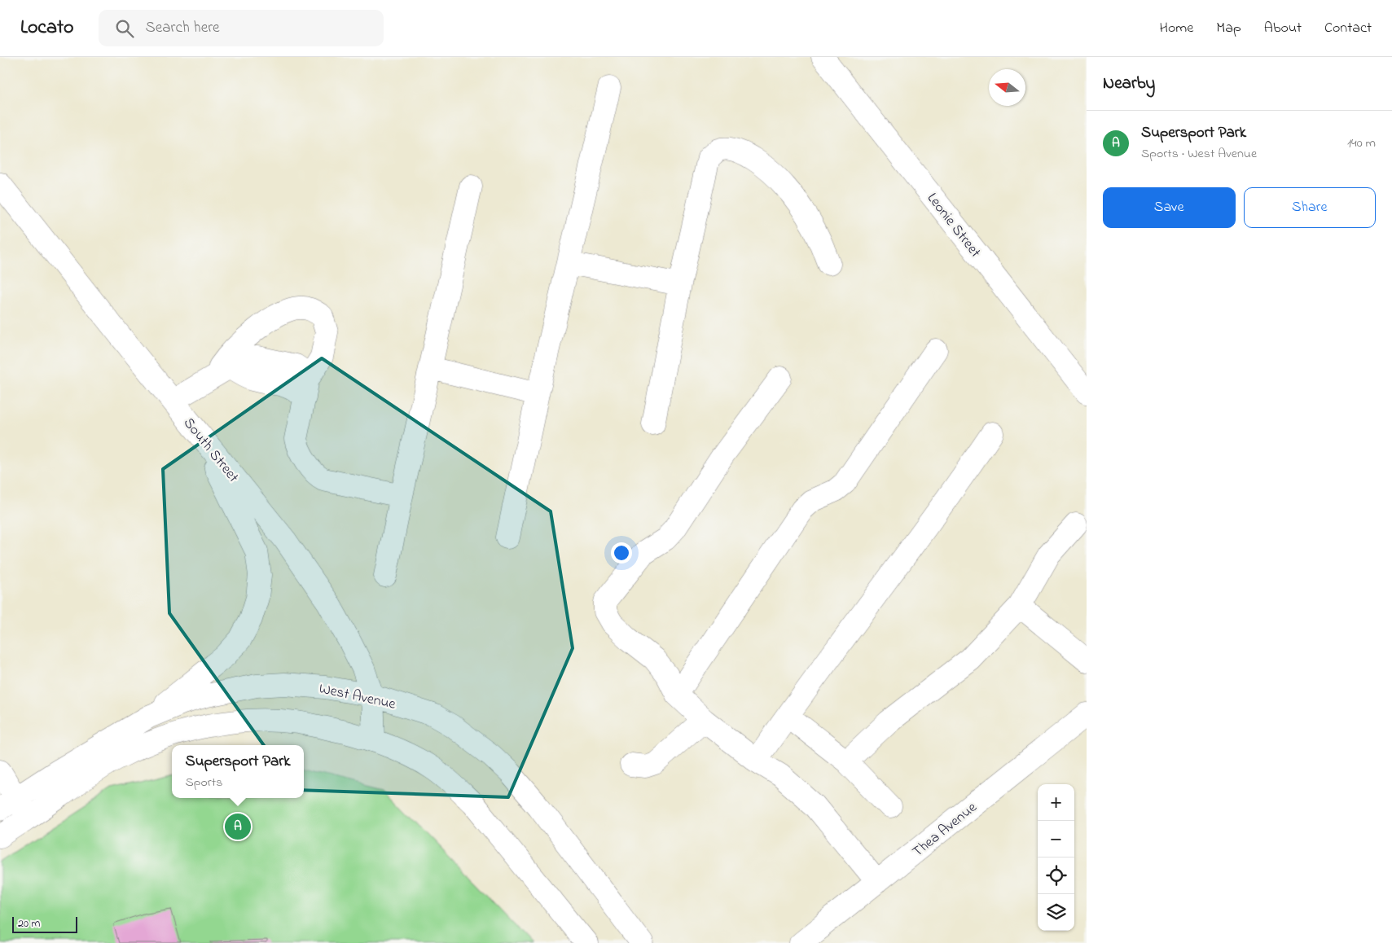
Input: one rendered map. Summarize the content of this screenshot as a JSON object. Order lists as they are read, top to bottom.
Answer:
{
  "streets": {
    "street": [
      "Leonie Street",
      "South Street",
      "West Avenue",
      "Thea Avenue"
    ]
  },
  "crossings": [
    ["South Street", "West Avenue"]
  ],
  "scale_bar": "20 m",
  "north": "left",
  "page": {
    "header": "Locato",
    "search": "Search here",
    "nav": [
      "Home",
      "Map",
      "About",
      "Contact"
    ],
    "heading": "Nearby",
    "list": [
      {
        "mark": "A",
        "name": "Supersport Park",
        "note": "Sports · West Avenue",
        "value": "140 m"
      }
    ],
    "buttons": ["Save", "Share"],
    "popup": ["Supersport Park", "Sports"],
    "map_buttons": ["+", "−"],
    "pins": "A",
    "scale": "20 m"
  }
}
